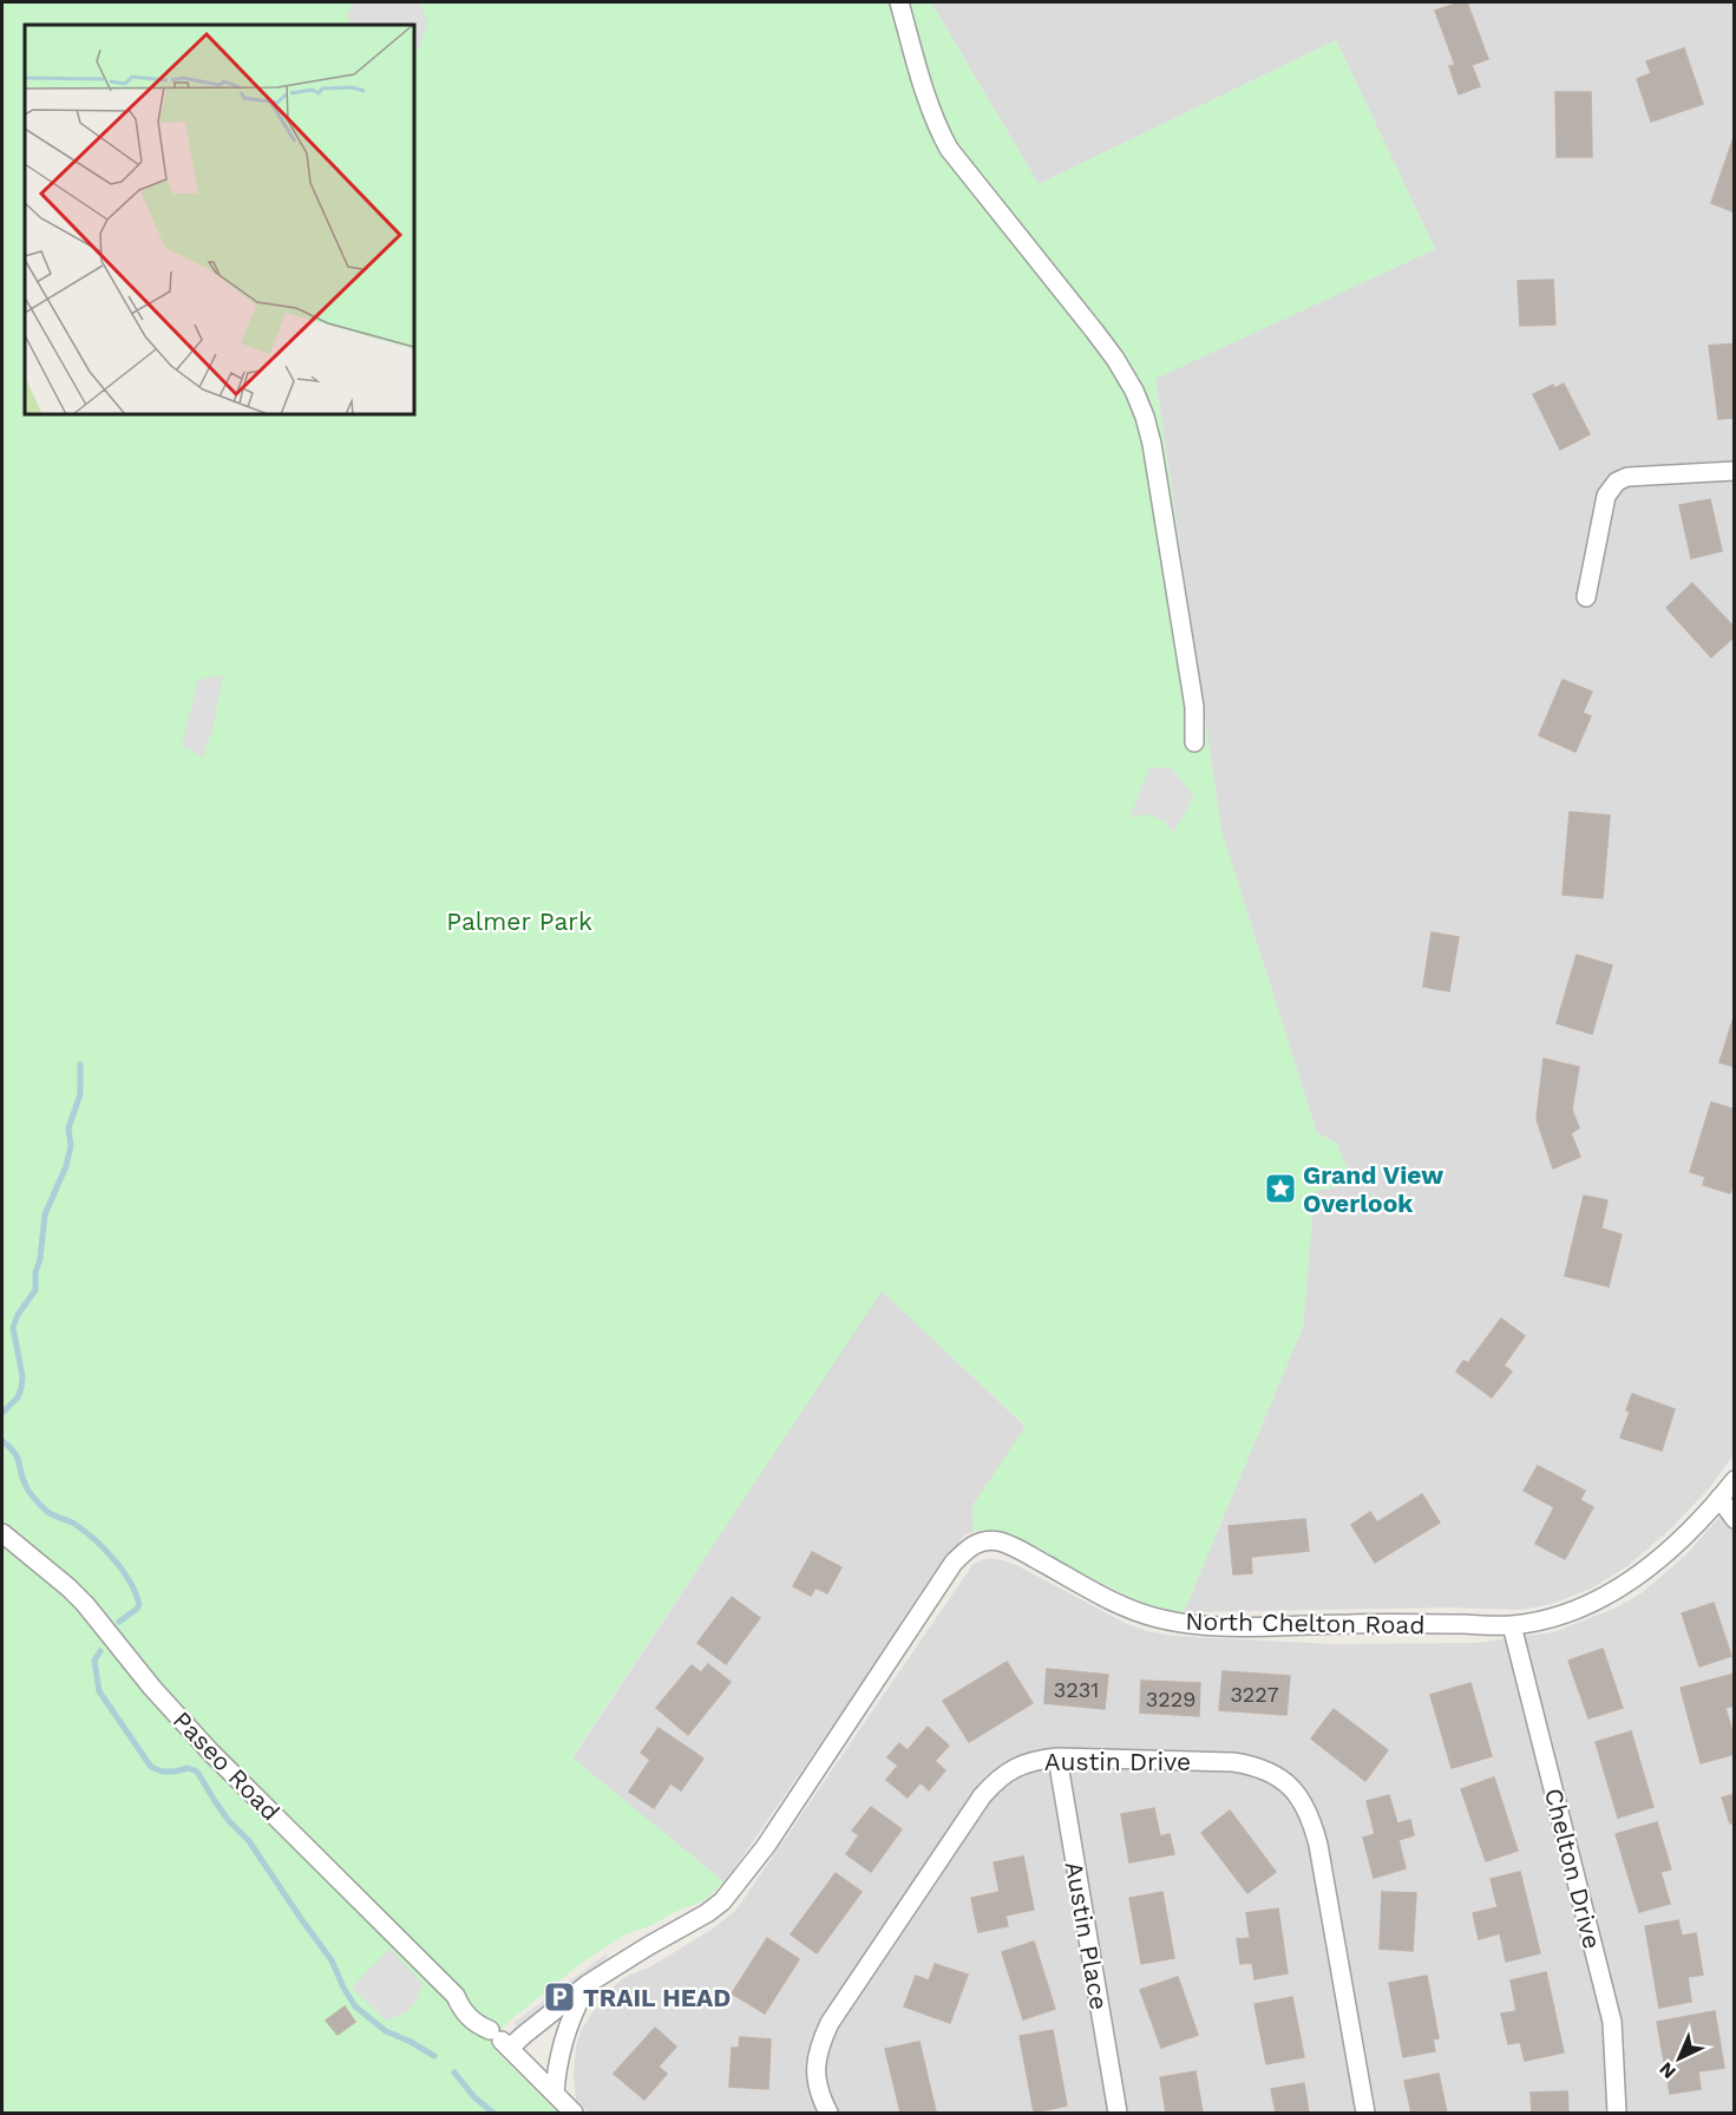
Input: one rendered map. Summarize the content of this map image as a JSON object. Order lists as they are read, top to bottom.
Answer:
{
  "streets": {
    "street": [
      "North Chelton Road",
      "Austin Drive",
      "Paseo Road",
      "Chelton Drive",
      "Austin Place"
    ]
  },
  "crossings": [
    ["North Chelton Road", "Paseo Road"],
    ["North Chelton Road", "Chelton Drive"],
    ["Austin Drive", "Austin Place"]
  ],
  "parks": ["Palmer Park"],
  "places": {
    "place": ["Grand View Overlook"],
    "parking": ["TRAIL HEAD"]
  },
  "house_numbers": ["3231", "3227", "3229"],
  "north": "bottom left"
}
